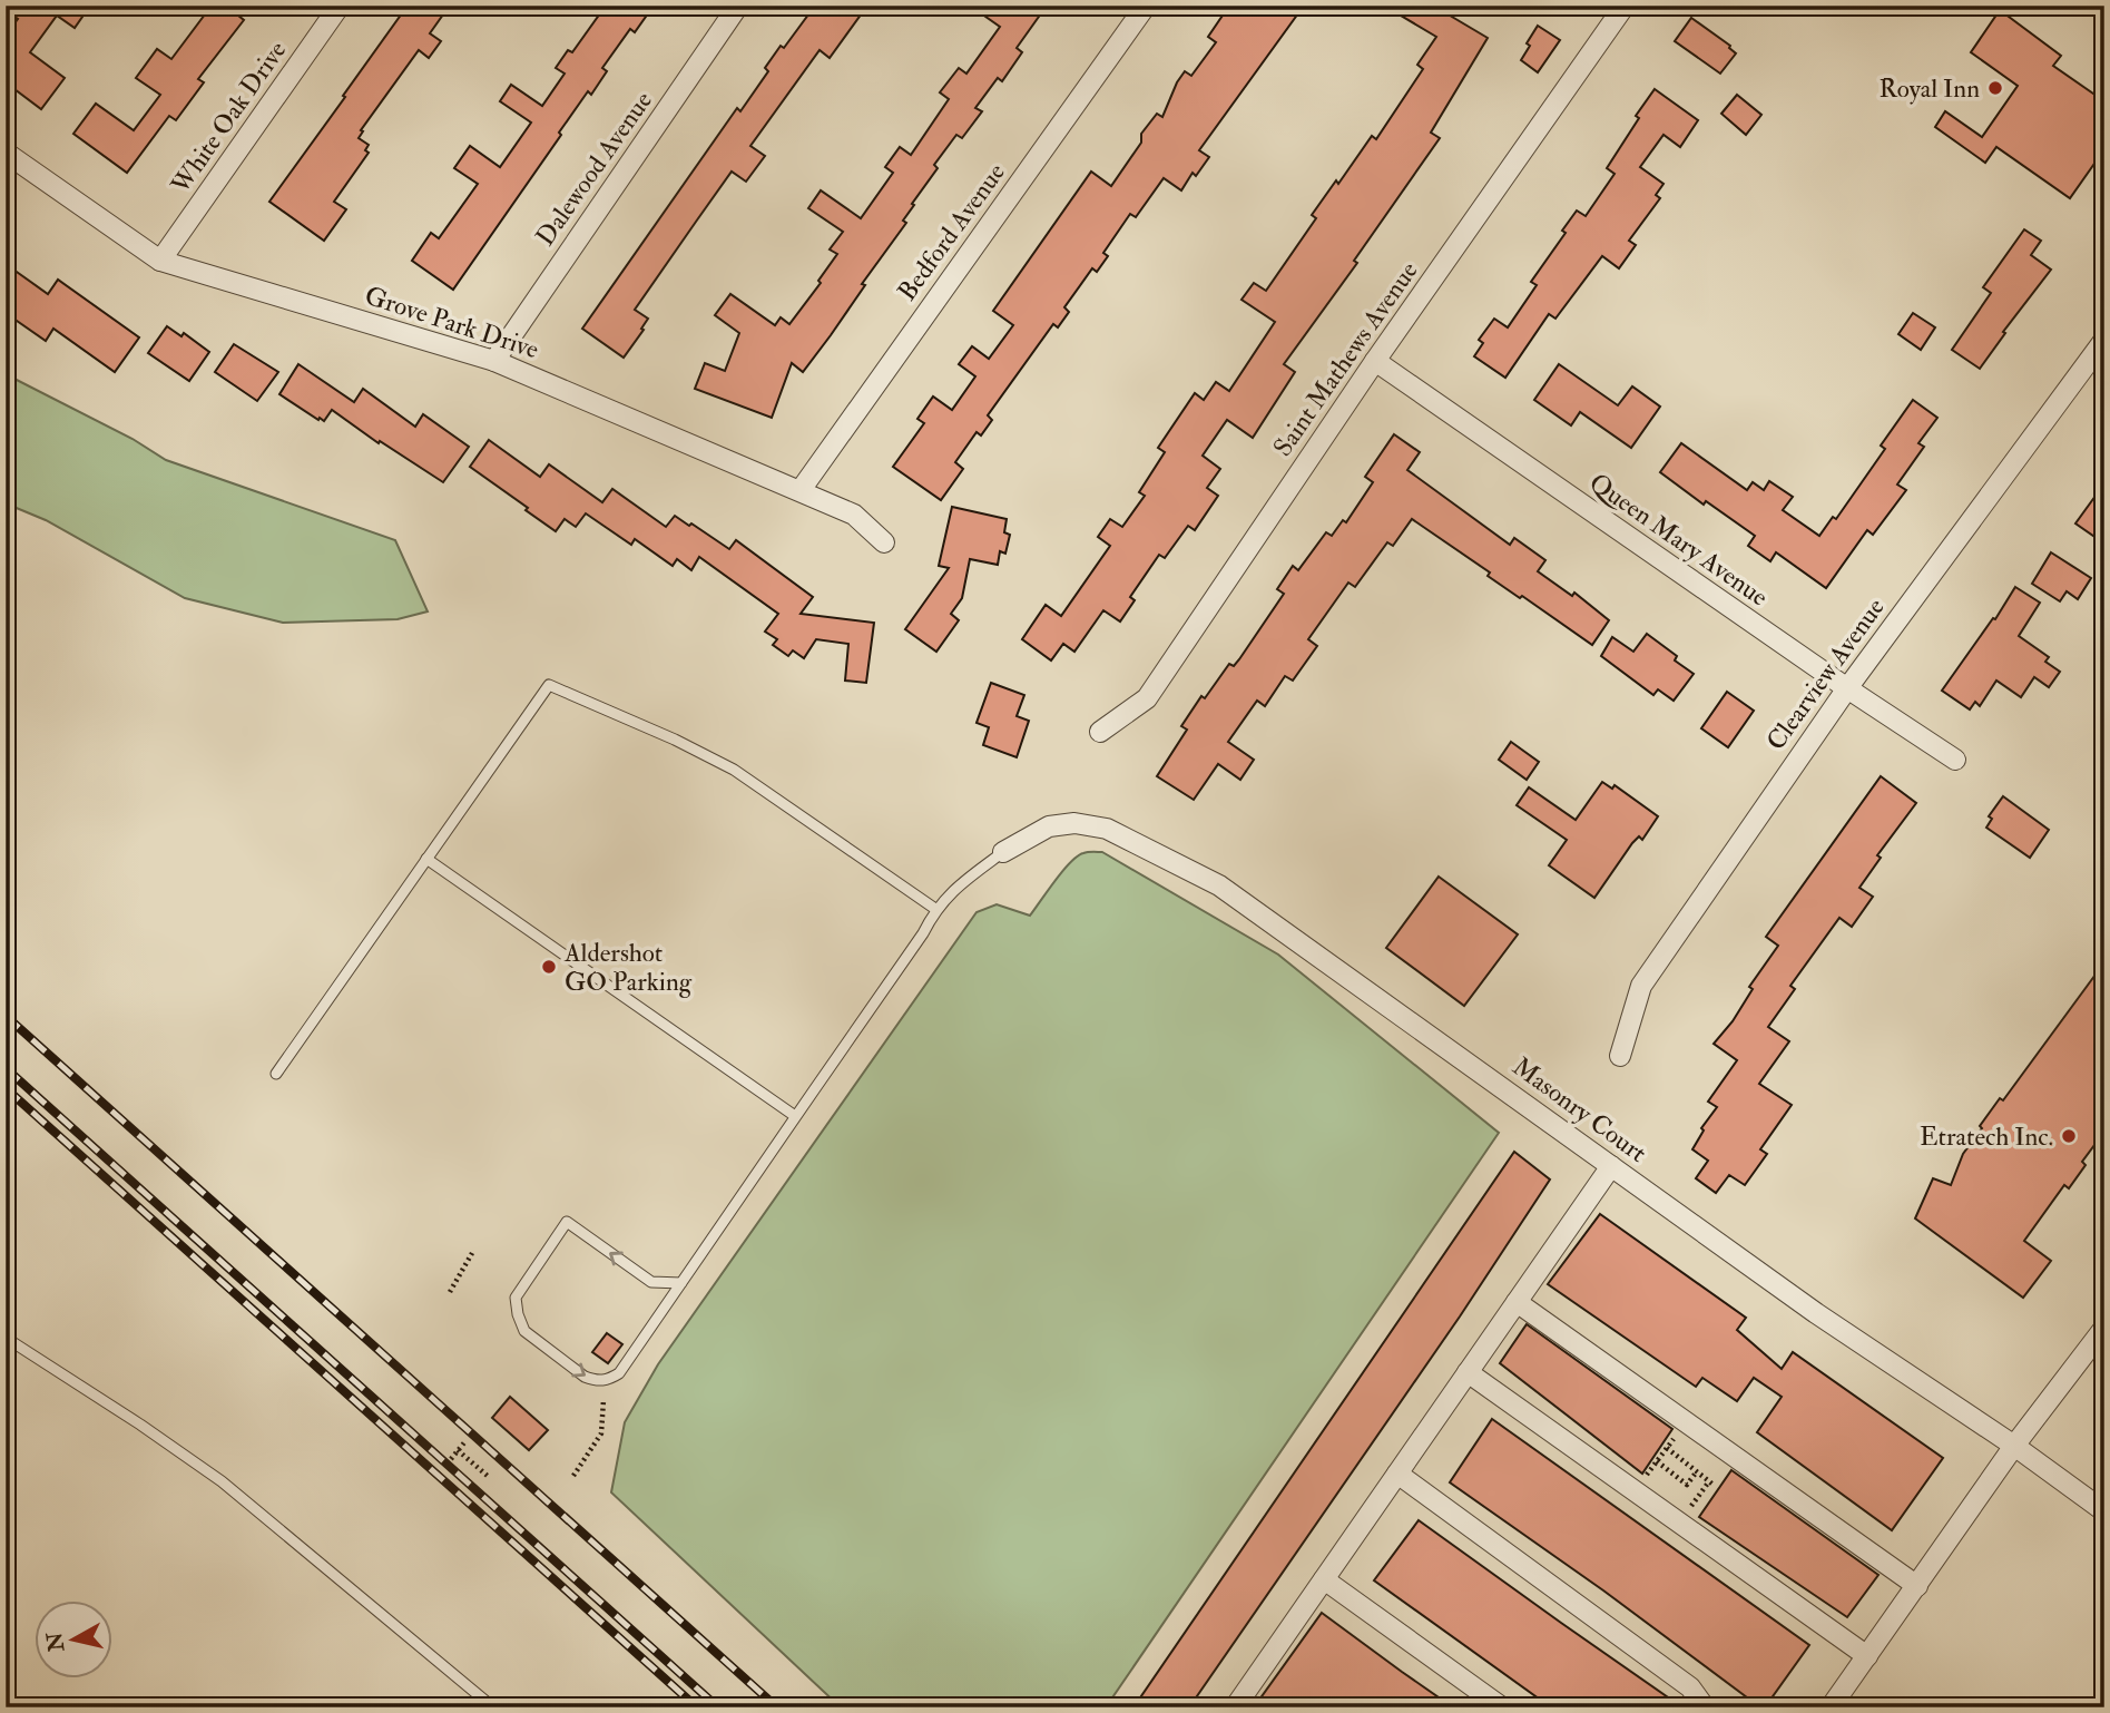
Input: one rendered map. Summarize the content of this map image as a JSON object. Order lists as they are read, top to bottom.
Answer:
{
  "streets": {
    "street": [
      "White Oak Drive",
      "Dalewood Avenue",
      "Bedford Avenue",
      "Grove Park Drive",
      "Saint Mathews Avenue",
      "Queen Mary Avenue",
      "Clearview Avenue",
      "Masonry Court"
    ]
  },
  "crossings": [
    ["White Oak Drive", "Grove Park Drive"],
    ["Dalewood Avenue", "Grove Park Drive"],
    ["Bedford Avenue", "Grove Park Drive"],
    ["Saint Mathews Avenue", "Queen Mary Avenue"],
    ["Queen Mary Avenue", "Clearview Avenue"]
  ],
  "places": ["Royal Inn", "Aldershot GO Parking", "Etratech Inc."],
  "north": "left"
}
